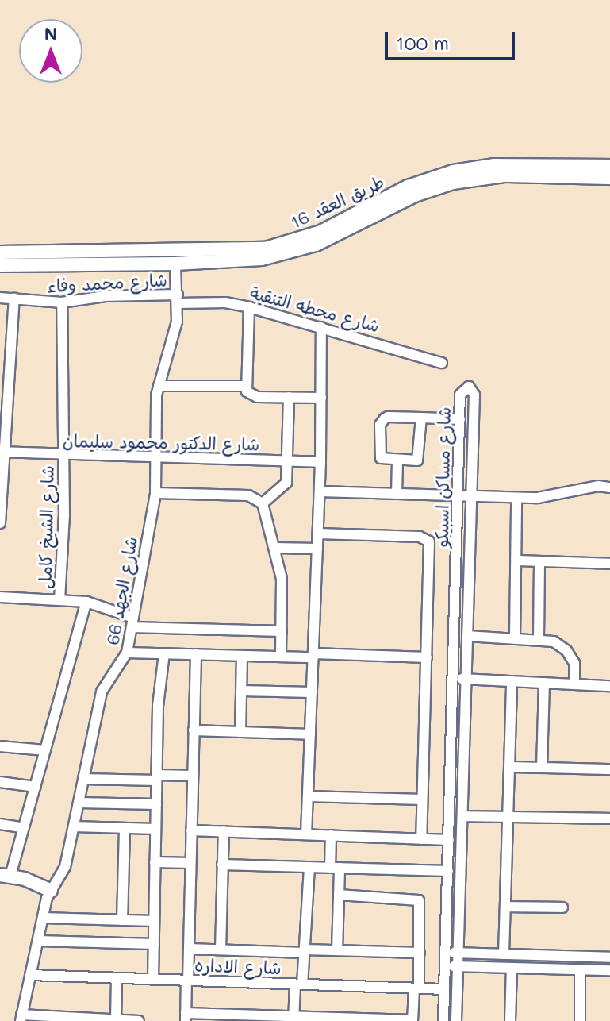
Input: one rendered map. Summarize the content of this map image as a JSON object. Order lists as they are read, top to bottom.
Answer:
{
  "streets": {
    "street": [
      "طريق العقد 16",
      "شارع محمد وفاء",
      "شارع محطه التنقية",
      "شارع الدكتور محمود سليمان",
      "شارع مساكن اسبيكو",
      "شارع الشيخ كامل",
      "شارع الجهد 66",
      "شارع الاداره"
    ]
  },
  "crossings": [
    ["طريق العقد 16", "شارع الجهد 66"],
    ["شارع محمد وفاء", "شارع محطه التنقية"],
    ["شارع محمد وفاء", "شارع الشيخ كامل"],
    ["شارع محمد وفاء", "شارع الجهد 66"],
    ["شارع محطه التنقية", "شارع الجهد 66"],
    ["شارع الدكتور محمود سليمان", "شارع الشيخ كامل"],
    ["شارع الدكتور محمود سليمان", "شارع الجهد 66"],
    ["شارع مساكن اسبيكو", "شارع الاداره"],
    ["شارع الجهد 66", "شارع الاداره"]
  ],
  "scale_bar": "100 m",
  "north": "top"
}
